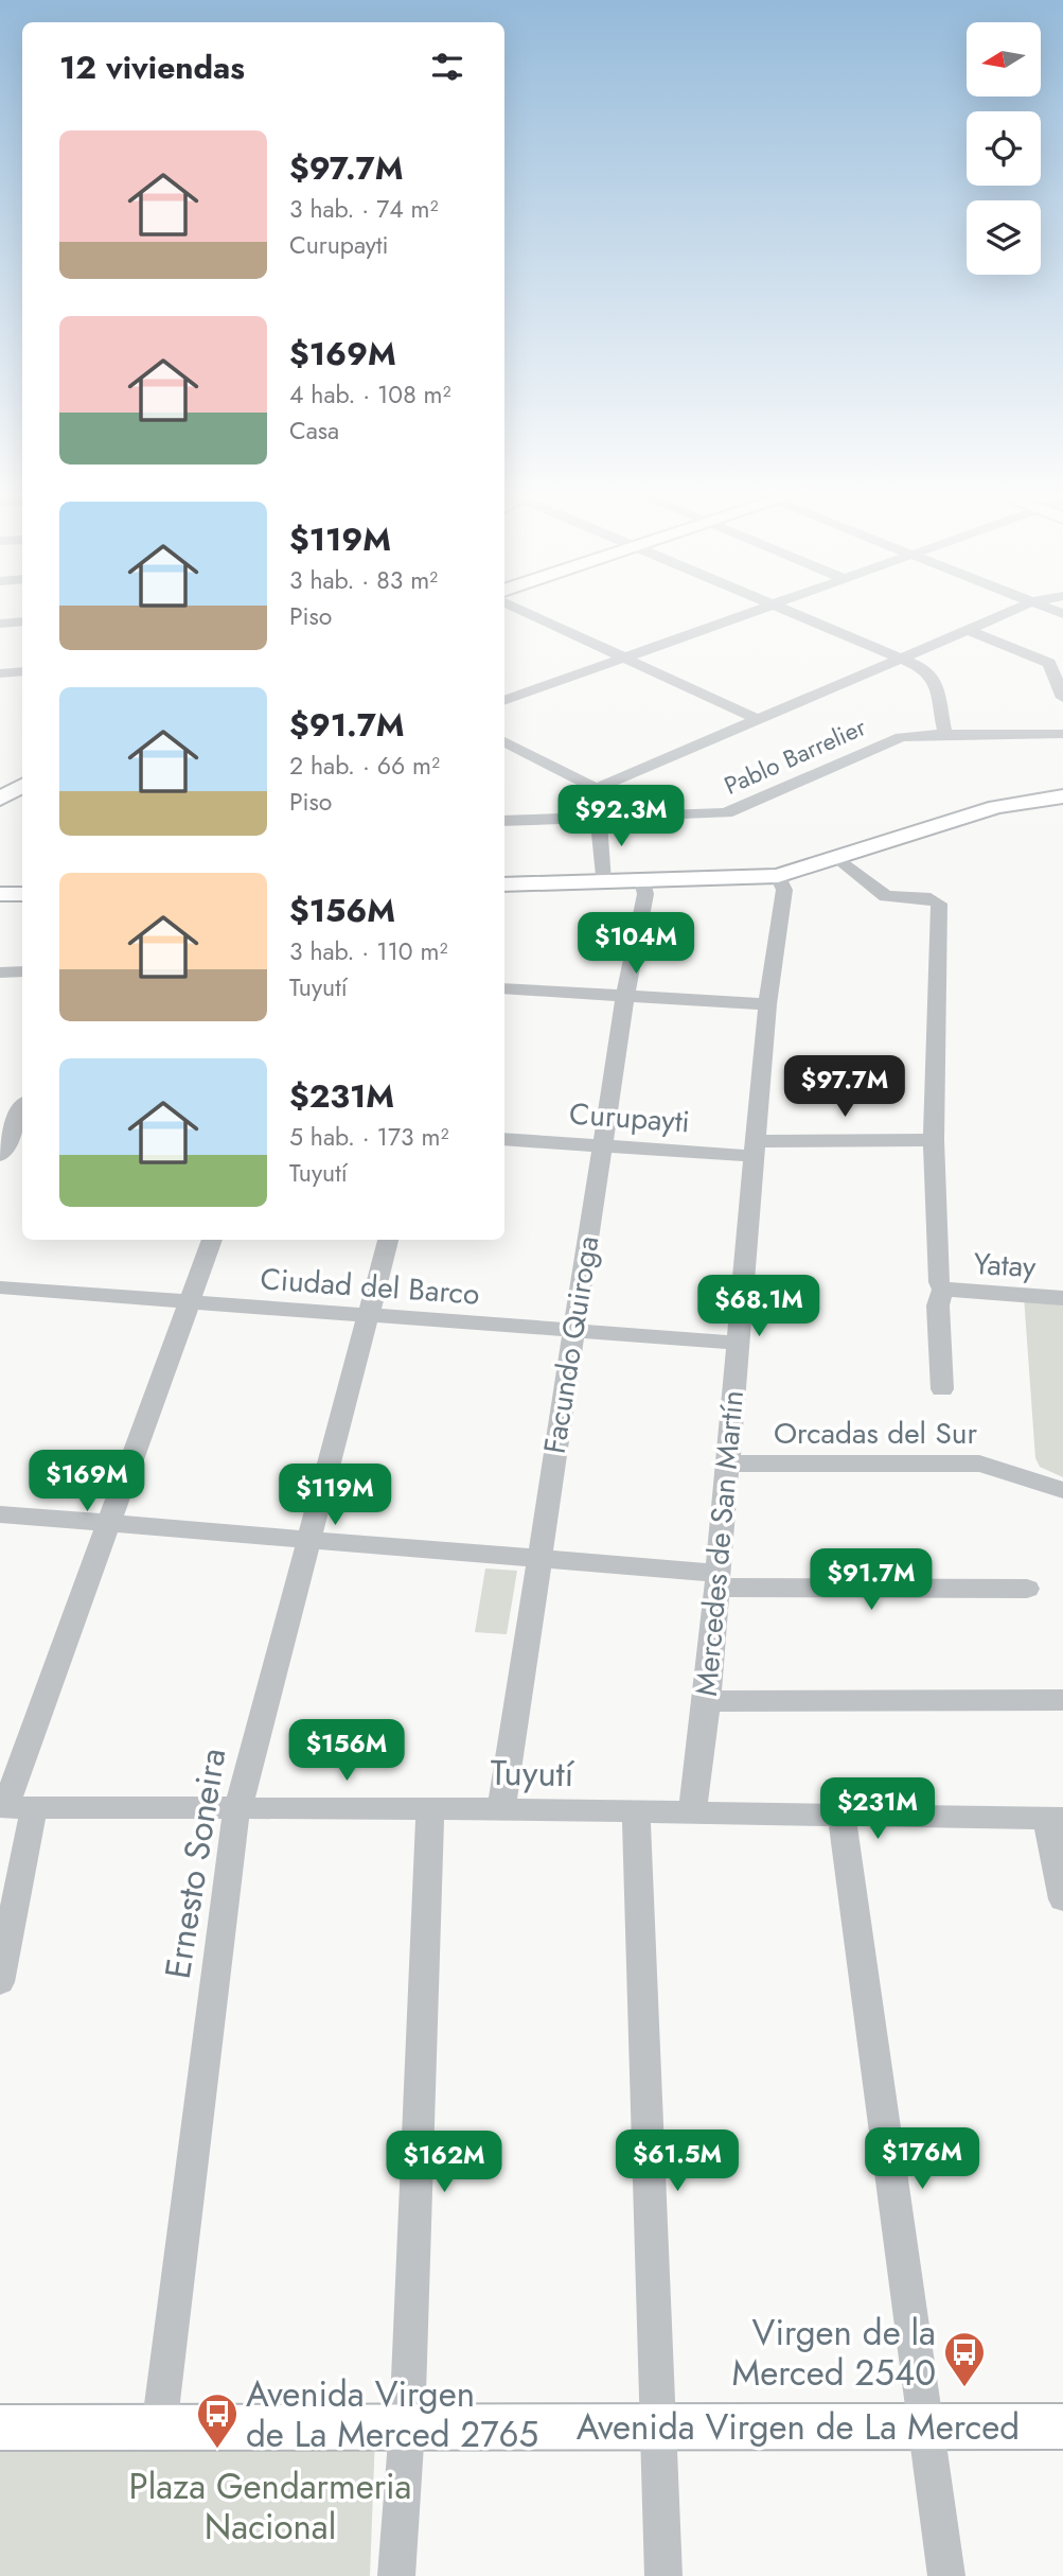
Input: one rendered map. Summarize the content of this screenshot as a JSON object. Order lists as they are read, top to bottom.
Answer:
{
  "streets": {
    "main road": ["Avenida Virgen de La Merced"],
    "street": [
      "Pablo Barrelier",
      "Curupayti",
      "Yatay",
      "Ciudad del Barco",
      "Facundo Quiroga",
      "Orcadas del Sur",
      "Mercedes de San Martín",
      "Tuyutí",
      "Ernesto Soneira"
    ]
  },
  "crossings": [
    ["Curupayti", "Facundo Quiroga"],
    ["Curupayti", "Mercedes de San Martín"],
    ["Ciudad del Barco", "Facundo Quiroga"],
    ["Ciudad del Barco", "Mercedes de San Martín"],
    ["Ciudad del Barco", "Ernesto Soneira"],
    ["Facundo Quiroga", "Tuyutí"],
    ["Orcadas del Sur", "Mercedes de San Martín"],
    ["Mercedes de San Martín", "Tuyutí"],
    ["Tuyutí", "Ernesto Soneira"],
    ["Ernesto Soneira", "Avenida Virgen de La Merced"]
  ],
  "parks": ["Plaza Gendarmeria Nacional"],
  "places": {
    "bus stop": ["Virgen de la Merced 2540", "Avenida Virgen de La Merced 2765"]
  },
  "north": "left",
  "page": {
    "heading": "12 viviendas",
    "list": [
      {
        "name": "$97.7M",
        "note": "3 hab. · 74 m² · Curupayti"
      },
      {
        "name": "$169M",
        "note": "4 hab. · 108 m² · Casa"
      },
      {
        "name": "$119M",
        "note": "3 hab. · 83 m² · Piso"
      },
      {
        "name": "$91.7M",
        "note": "2 hab. · 66 m² · Piso"
      },
      {
        "name": "$156M",
        "note": "3 hab. · 110 m² · Tuyutí"
      },
      {
        "name": "$231M",
        "note": "5 hab. · 173 m² · Tuyutí"
      }
    ],
    "price": [
      "$92.3M",
      "$104M",
      "$97.7M",
      "$68.1M",
      "$169M",
      "$119M",
      "$91.7M",
      "$156M",
      "$231M",
      "$176M",
      "$61.5M",
      "$162M"
    ]
  }
}
